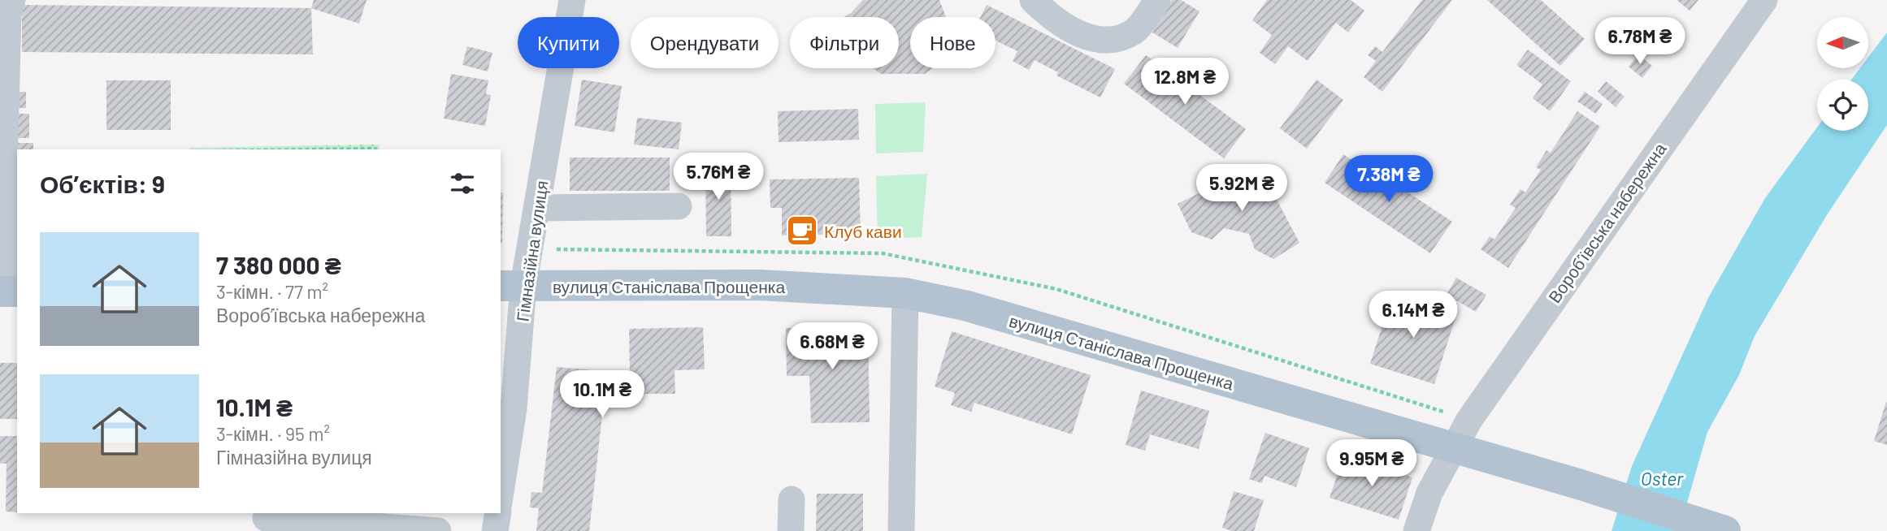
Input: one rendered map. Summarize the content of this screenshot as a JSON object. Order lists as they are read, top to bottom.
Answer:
{
  "streets": {
    "main road": ["вулиця Станіслава Прощенка"],
    "street": ["Воробʼївська набережна", "Гімназійна вулиця"]
  },
  "crossings": [
    ["Воробʼївська набережна", "вулиця Станіслава Прощенка"],
    ["Гімназійна вулиця", "вулиця Станіслава Прощенка"]
  ],
  "water": ["Oster"],
  "places": {
    "cafe": ["Клуб кави"]
  },
  "north": "left",
  "page": {
    "price": [
      "6.78M ₴",
      "12.8M ₴",
      "5.76M ₴",
      "7.38M ₴",
      "5.92M ₴",
      "6.14M ₴",
      "6.68M ₴",
      "10.1M ₴",
      "9.95M ₴"
    ],
    "chip": [
      "Купити",
      "Орендувати",
      "Фільтри",
      "Нове"
    ],
    "heading": "Об’єктів: 9",
    "list": [
      {
        "name": "7 380 000 ₴",
        "note": "3-кімн. · 77 m² · Воробʼївська набережна"
      },
      {
        "name": "10.1M ₴",
        "note": "3-кімн. · 95 m² · Гімназійна вулиця"
      }
    ]
  }
}
